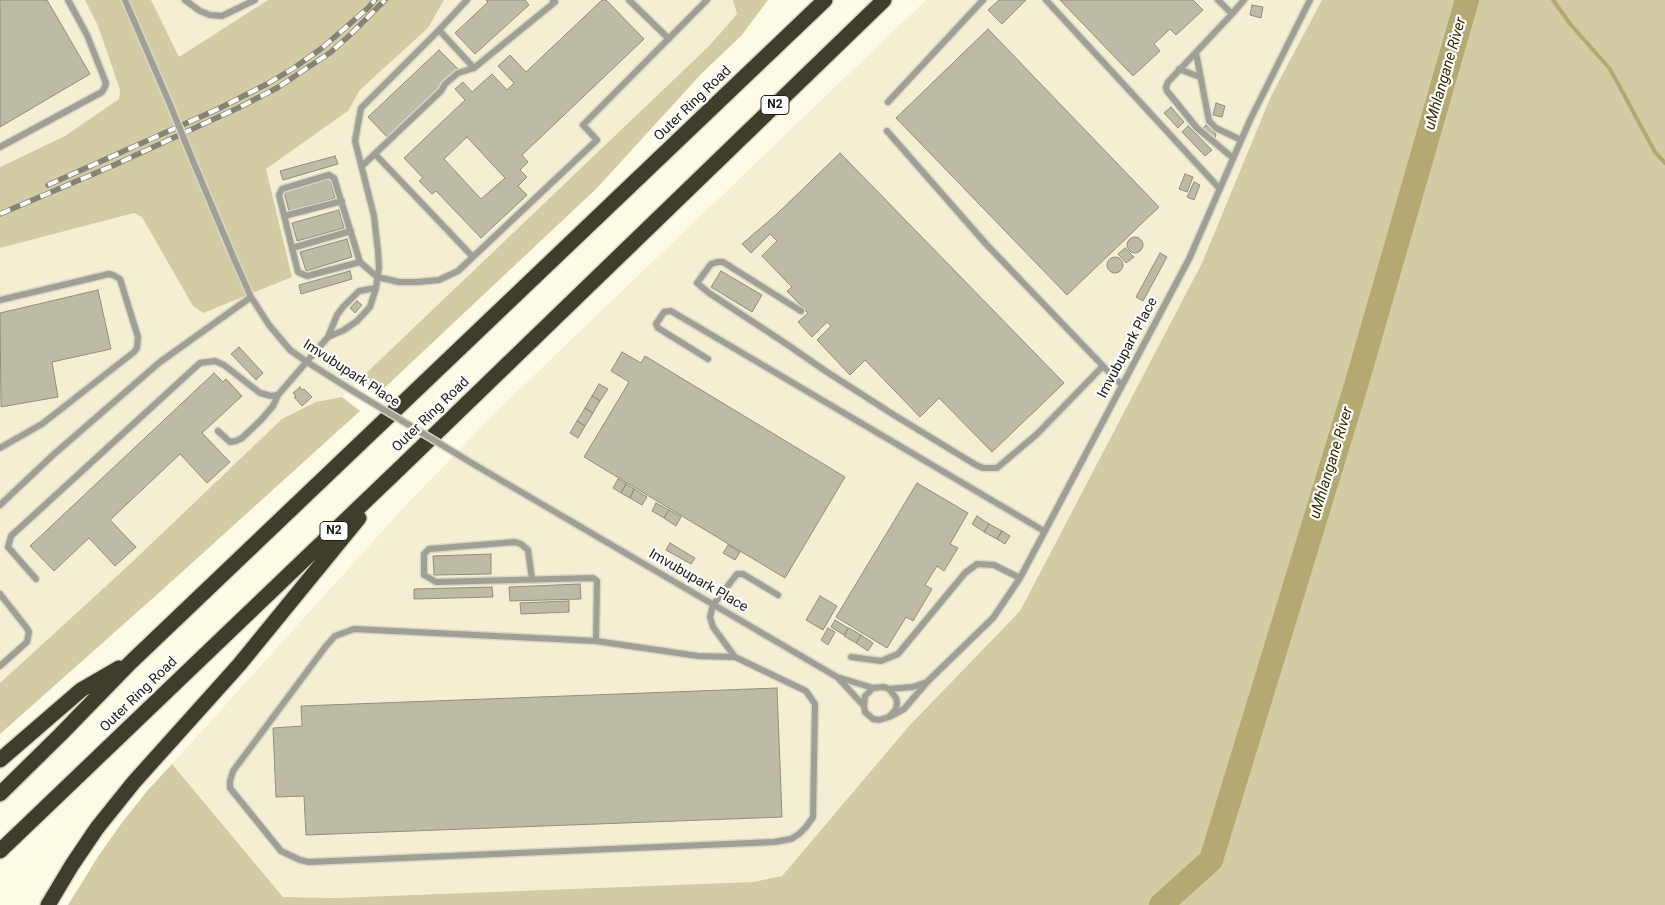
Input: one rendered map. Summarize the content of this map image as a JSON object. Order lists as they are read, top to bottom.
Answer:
{
  "streets": {
    "highway": ["Outer Ring Road", "N2"],
    "lane": ["Imvubupark Place"]
  },
  "water": ["uMhlangane River"]
}
